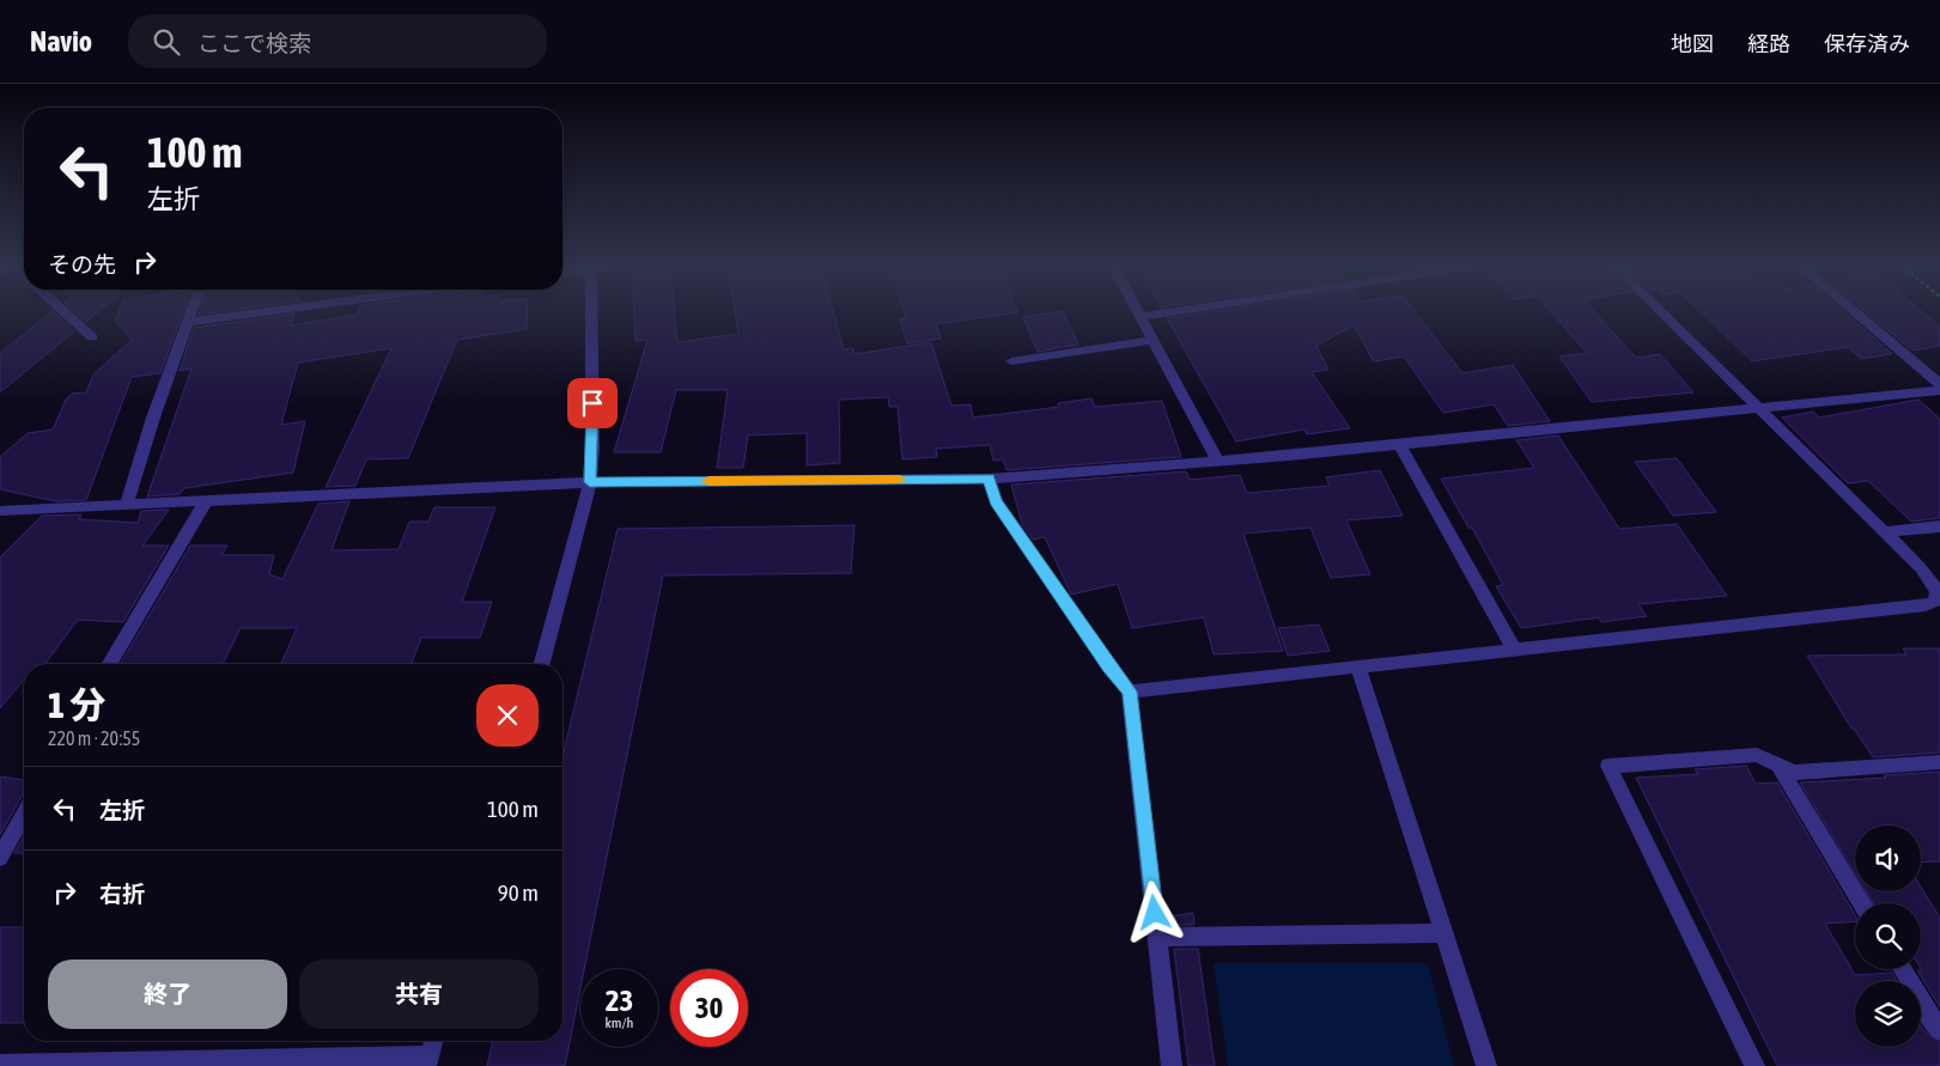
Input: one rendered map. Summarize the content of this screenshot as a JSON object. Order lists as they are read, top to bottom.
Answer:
{
  "page": {
    "header": "Navio",
    "search": "ここで検索",
    "nav": ["地図", "経路", "保存済み"],
    "turn": ["100 m", "左折"],
    "then": "その先",
    "heading": ["1 分", "220 m · 20:55"],
    "list": [
      {
        "name": "左折",
        "value": "100 m"
      },
      {
        "name": "右折",
        "value": "90 m"
      }
    ],
    "buttons": ["終了", "共有"],
    "speed": "23 km/h",
    "limit": "30"
  }
}
